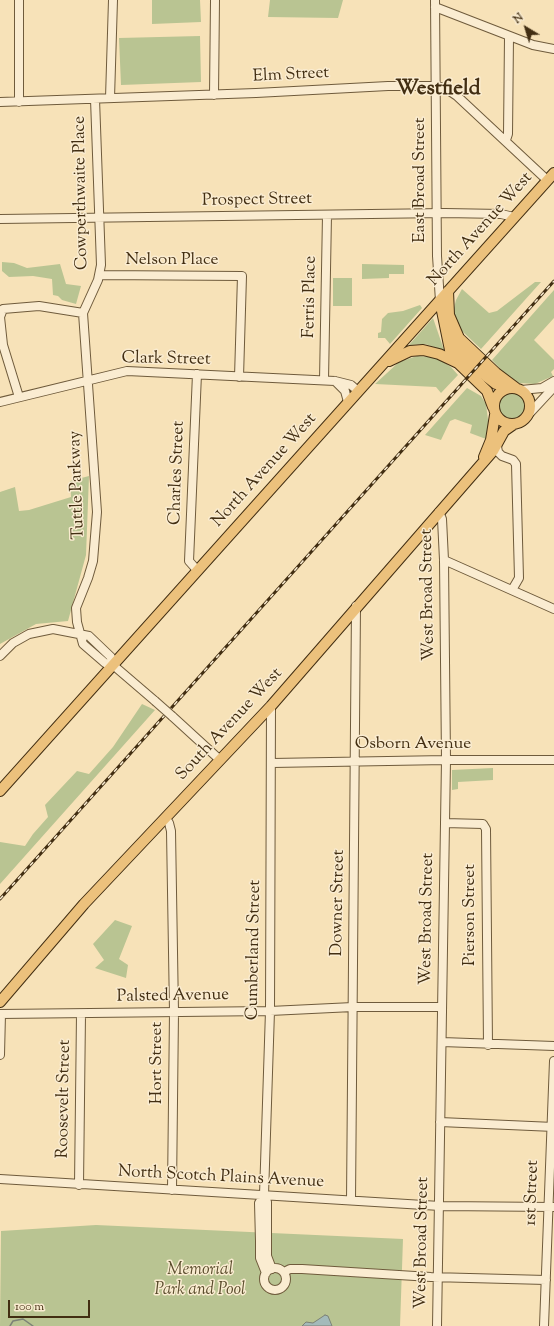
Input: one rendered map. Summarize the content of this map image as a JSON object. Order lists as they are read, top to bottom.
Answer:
{
  "streets": {
    "main road": ["East Broad Street", "North Avenue West", "South Avenue West"],
    "street": [
      "Elm Street",
      "Cowperthwaite Place",
      "Prospect Street",
      "Nelson Place",
      "Ferris Place",
      "Clark Street",
      "Charles Street",
      "Tuttle Parkway",
      "West Broad Street",
      "Osborn Avenue",
      "Downer Street",
      "Pierson Street",
      "Cumberland Street",
      "Palsted Avenue",
      "Hort Street",
      "Roosevelt Street",
      "North Scotch Plains Avenue",
      "1st Street"
    ]
  },
  "crossings": [
    ["Elm Street", "East Broad Street"],
    ["Elm Street", "Cowperthwaite Place"],
    ["Elm Street", "North Avenue West"],
    ["East Broad Street", "Prospect Street"],
    ["East Broad Street", "North Avenue West"],
    ["East Broad Street", "South Avenue West"],
    ["Cowperthwaite Place", "Prospect Street"],
    ["Cowperthwaite Place", "Nelson Place"],
    ["Cowperthwaite Place", "Clark Street"],
    ["Cowperthwaite Place", "Tuttle Parkway"],
    ["Prospect Street", "North Avenue West"],
    ["Prospect Street", "Ferris Place"],
    ["North Avenue West", "Clark Street"],
    ["North Avenue West", "Charles Street"],
    ["Nelson Place", "Clark Street"],
    ["Ferris Place", "Clark Street"],
    ["Clark Street", "Charles Street"],
    ["Clark Street", "Tuttle Parkway"],
    ["West Broad Street", "South Avenue West"],
    ["West Broad Street", "Osborn Avenue"],
    ["West Broad Street", "Pierson Street"],
    ["West Broad Street", "Palsted Avenue"],
    ["West Broad Street", "North Scotch Plains Avenue"],
    ["South Avenue West", "Downer Street"],
    ["South Avenue West", "Cumberland Street"],
    ["South Avenue West", "Hort Street"],
    ["Osborn Avenue", "Downer Street"],
    ["Osborn Avenue", "Cumberland Street"],
    ["Downer Street", "Palsted Avenue"],
    ["Downer Street", "North Scotch Plains Avenue"],
    ["Cumberland Street", "Palsted Avenue"],
    ["Cumberland Street", "North Scotch Plains Avenue"],
    ["Palsted Avenue", "Hort Street"],
    ["Palsted Avenue", "Roosevelt Street"],
    ["Hort Street", "North Scotch Plains Avenue"],
    ["Roosevelt Street", "North Scotch Plains Avenue"],
    ["North Scotch Plains Avenue", "1st Street"]
  ],
  "districts": ["Westfield"],
  "parks": ["Memorial Park and Pool"],
  "scale_bar": "100 m",
  "north": "top left"
}
